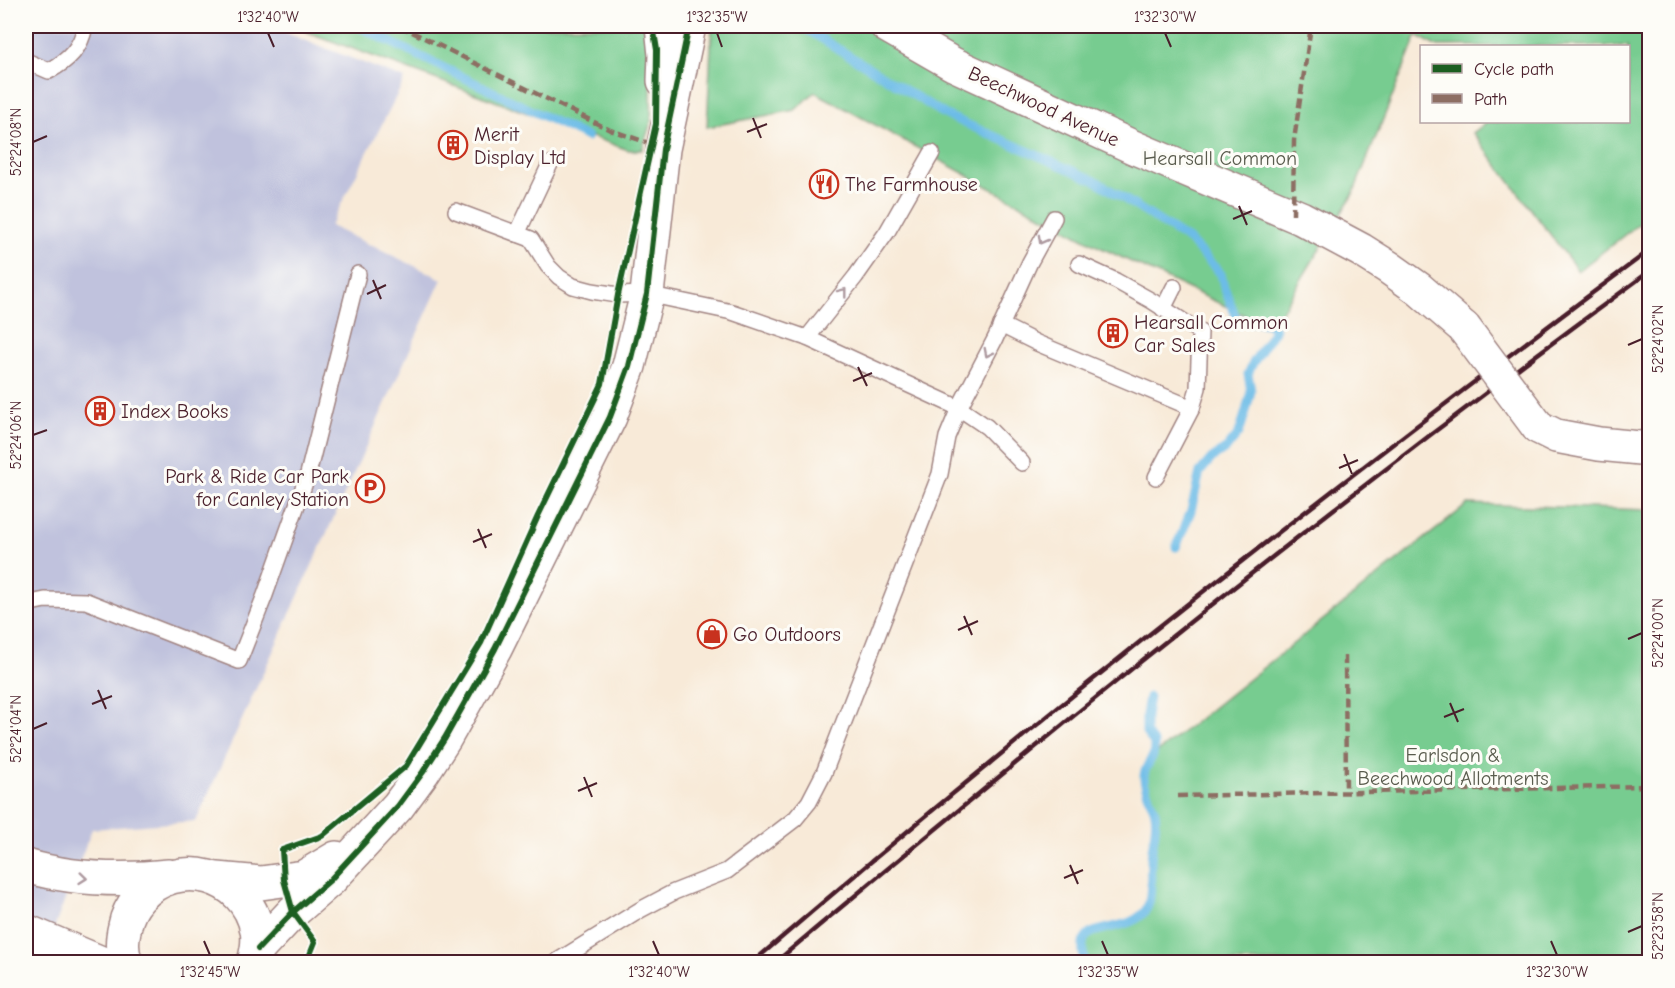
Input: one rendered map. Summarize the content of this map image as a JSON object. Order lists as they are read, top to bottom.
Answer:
{
  "streets": {
    "street": ["Beechwood Avenue"]
  },
  "parks": ["Hearsall Common", "Earlsdon & Beechwood Allotments"],
  "places": {
    "building": ["Merit Display Ltd", "Hearsall Common Car Sales", "Index Books"],
    "restaurant": ["The Farmhouse"],
    "parking": ["Park & Ride Car Park for Canley Station"],
    "shop": ["Go Outdoors"]
  },
  "legend": ["Cycle path", "Path"],
  "coordinates": [
    "1°32'40\"W",
    "1°32'35\"W",
    "1°32'30\"W",
    "52°24'08\"N",
    "52°24'02\"N",
    "52°24'06\"N",
    "52°24'00\"N",
    "52°24'04\"N",
    "52°23'58\"N",
    "1°32'45\"W"
  ]
}
